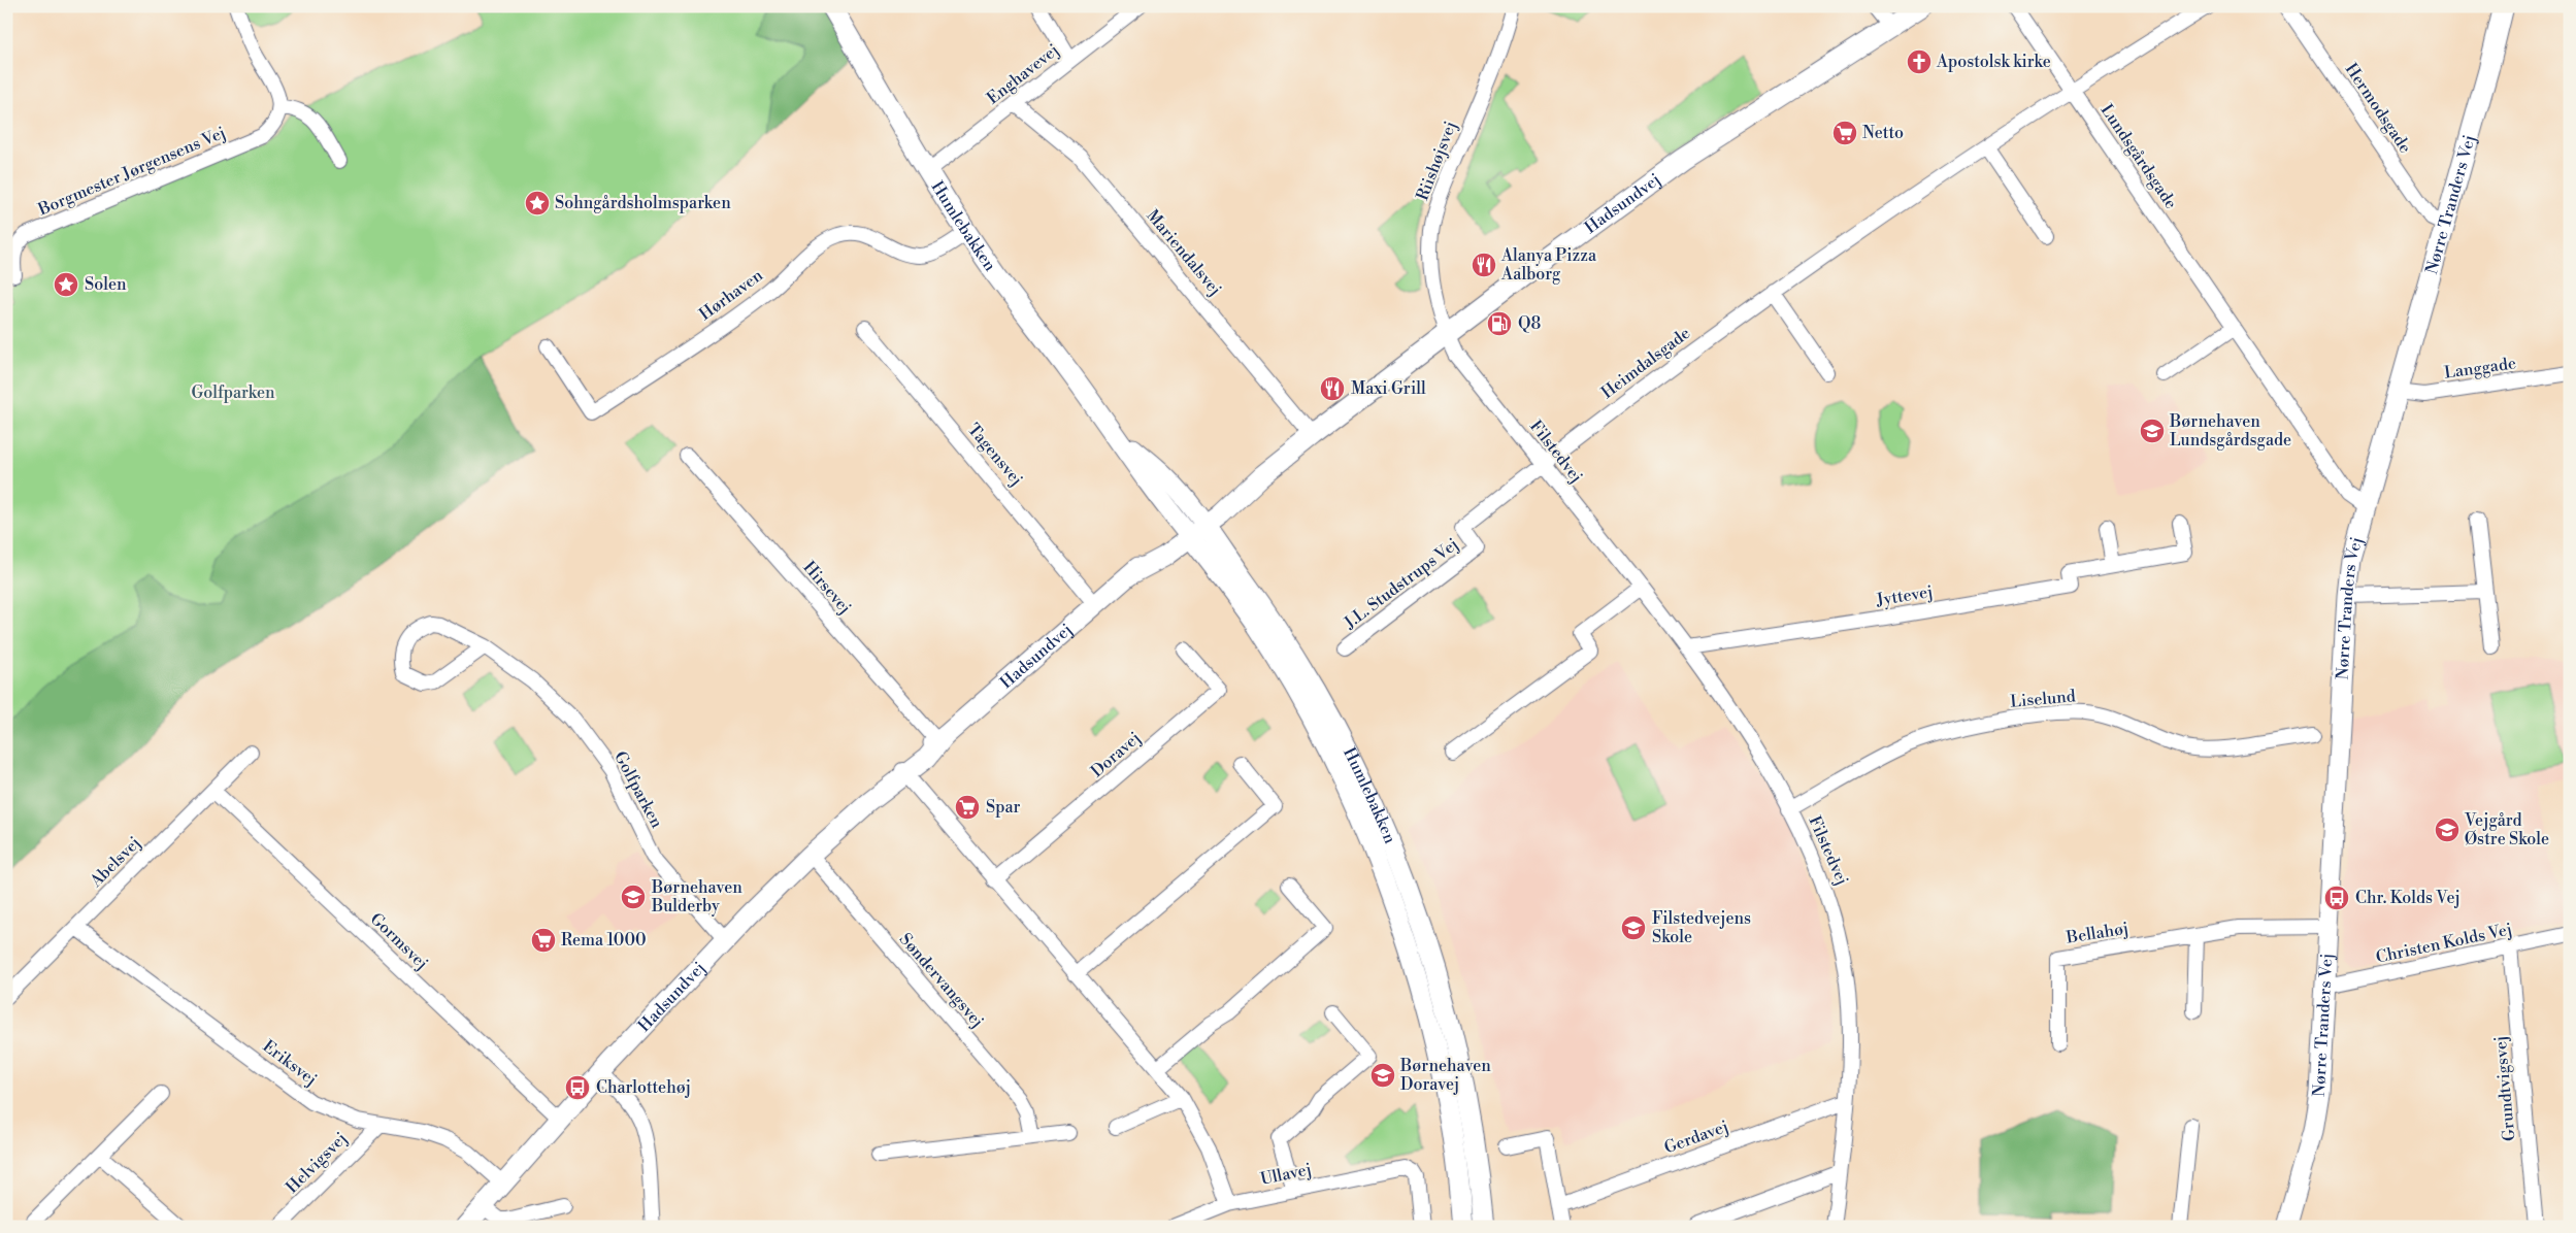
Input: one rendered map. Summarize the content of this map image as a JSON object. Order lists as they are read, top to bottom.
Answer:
{
  "streets": {
    "street": [
      "Enghavevej",
      "Hermodsgade",
      "Lundsgårdsgade",
      "Riishøjsvej",
      "Borgmester Jørgensens Vej",
      "Hadsundvej",
      "Nørre Tranders Vej",
      "Humlebakken",
      "Mariendalsvej",
      "Hørhaven",
      "Heimdalsgade",
      "Langgade",
      "Filstedvej",
      "Tagensvej",
      "J.L. Studstrups Vej",
      "Hirsevej",
      "Jyttevej",
      "Liselund",
      "Doravej",
      "Golfparken",
      "Abelsvej",
      "Bellahøj",
      "Gormsvej",
      "Christen Kolds Vej",
      "Søndervangsvej",
      "Eriksvej",
      "Grundtvigsvej",
      "Gerdavej",
      "Helvigsvej",
      "Ullavej"
    ]
  },
  "crossings": [
    ["Enghavevej", "Humlebakken"],
    ["Enghavevej", "Mariendalsvej"],
    ["Hermodsgade", "Nørre Tranders Vej"],
    ["Lundsgårdsgade", "Nørre Tranders Vej"],
    ["Lundsgårdsgade", "Heimdalsgade"],
    ["Riishøjsvej", "Hadsundvej"],
    ["Riishøjsvej", "Filstedvej"],
    ["Hadsundvej", "Humlebakken"],
    ["Hadsundvej", "Mariendalsvej"],
    ["Hadsundvej", "Filstedvej"],
    ["Hadsundvej", "Tagensvej"],
    ["Hadsundvej", "Hirsevej"],
    ["Hadsundvej", "Golfparken"],
    ["Hadsundvej", "Gormsvej"],
    ["Hadsundvej", "Søndervangsvej"],
    ["Hadsundvej", "Eriksvej"],
    ["Nørre Tranders Vej", "Langgade"],
    ["Nørre Tranders Vej", "Bellahøj"],
    ["Nørre Tranders Vej", "Christen Kolds Vej"],
    ["Humlebakken", "Hørhaven"],
    ["Heimdalsgade", "Filstedvej"],
    ["Heimdalsgade", "J.L. Studstrups Vej"],
    ["Filstedvej", "J.L. Studstrups Vej"],
    ["Filstedvej", "Jyttevej"],
    ["Filstedvej", "Liselund"],
    ["Filstedvej", "Gerdavej"],
    ["Abelsvej", "Gormsvej"],
    ["Abelsvej", "Eriksvej"],
    ["Christen Kolds Vej", "Grundtvigsvej"],
    ["Eriksvej", "Helvigsvej"]
  ],
  "parks": ["Golfparken"],
  "places": {
    "church": ["Apostolsk kirke"],
    "supermarket": ["Netto", "Spar", "Rema 1000"],
    "place": ["Sohngårdsholmsparken", "Solen"],
    "restaurant": ["Alanya Pizza Aalborg", "Maxi Grill"],
    "fuel station": ["Q8"],
    "school or university": [
      "Børnehaven Lundsgårdsgade",
      "Vejgård Østre Skole",
      "Børnehaven Bulderby",
      "Filstedvejens Skole",
      "Børnehaven Doravej"
    ],
    "bus stop": ["Chr. Kolds Vej", "Charlottehøj"]
  }
}
